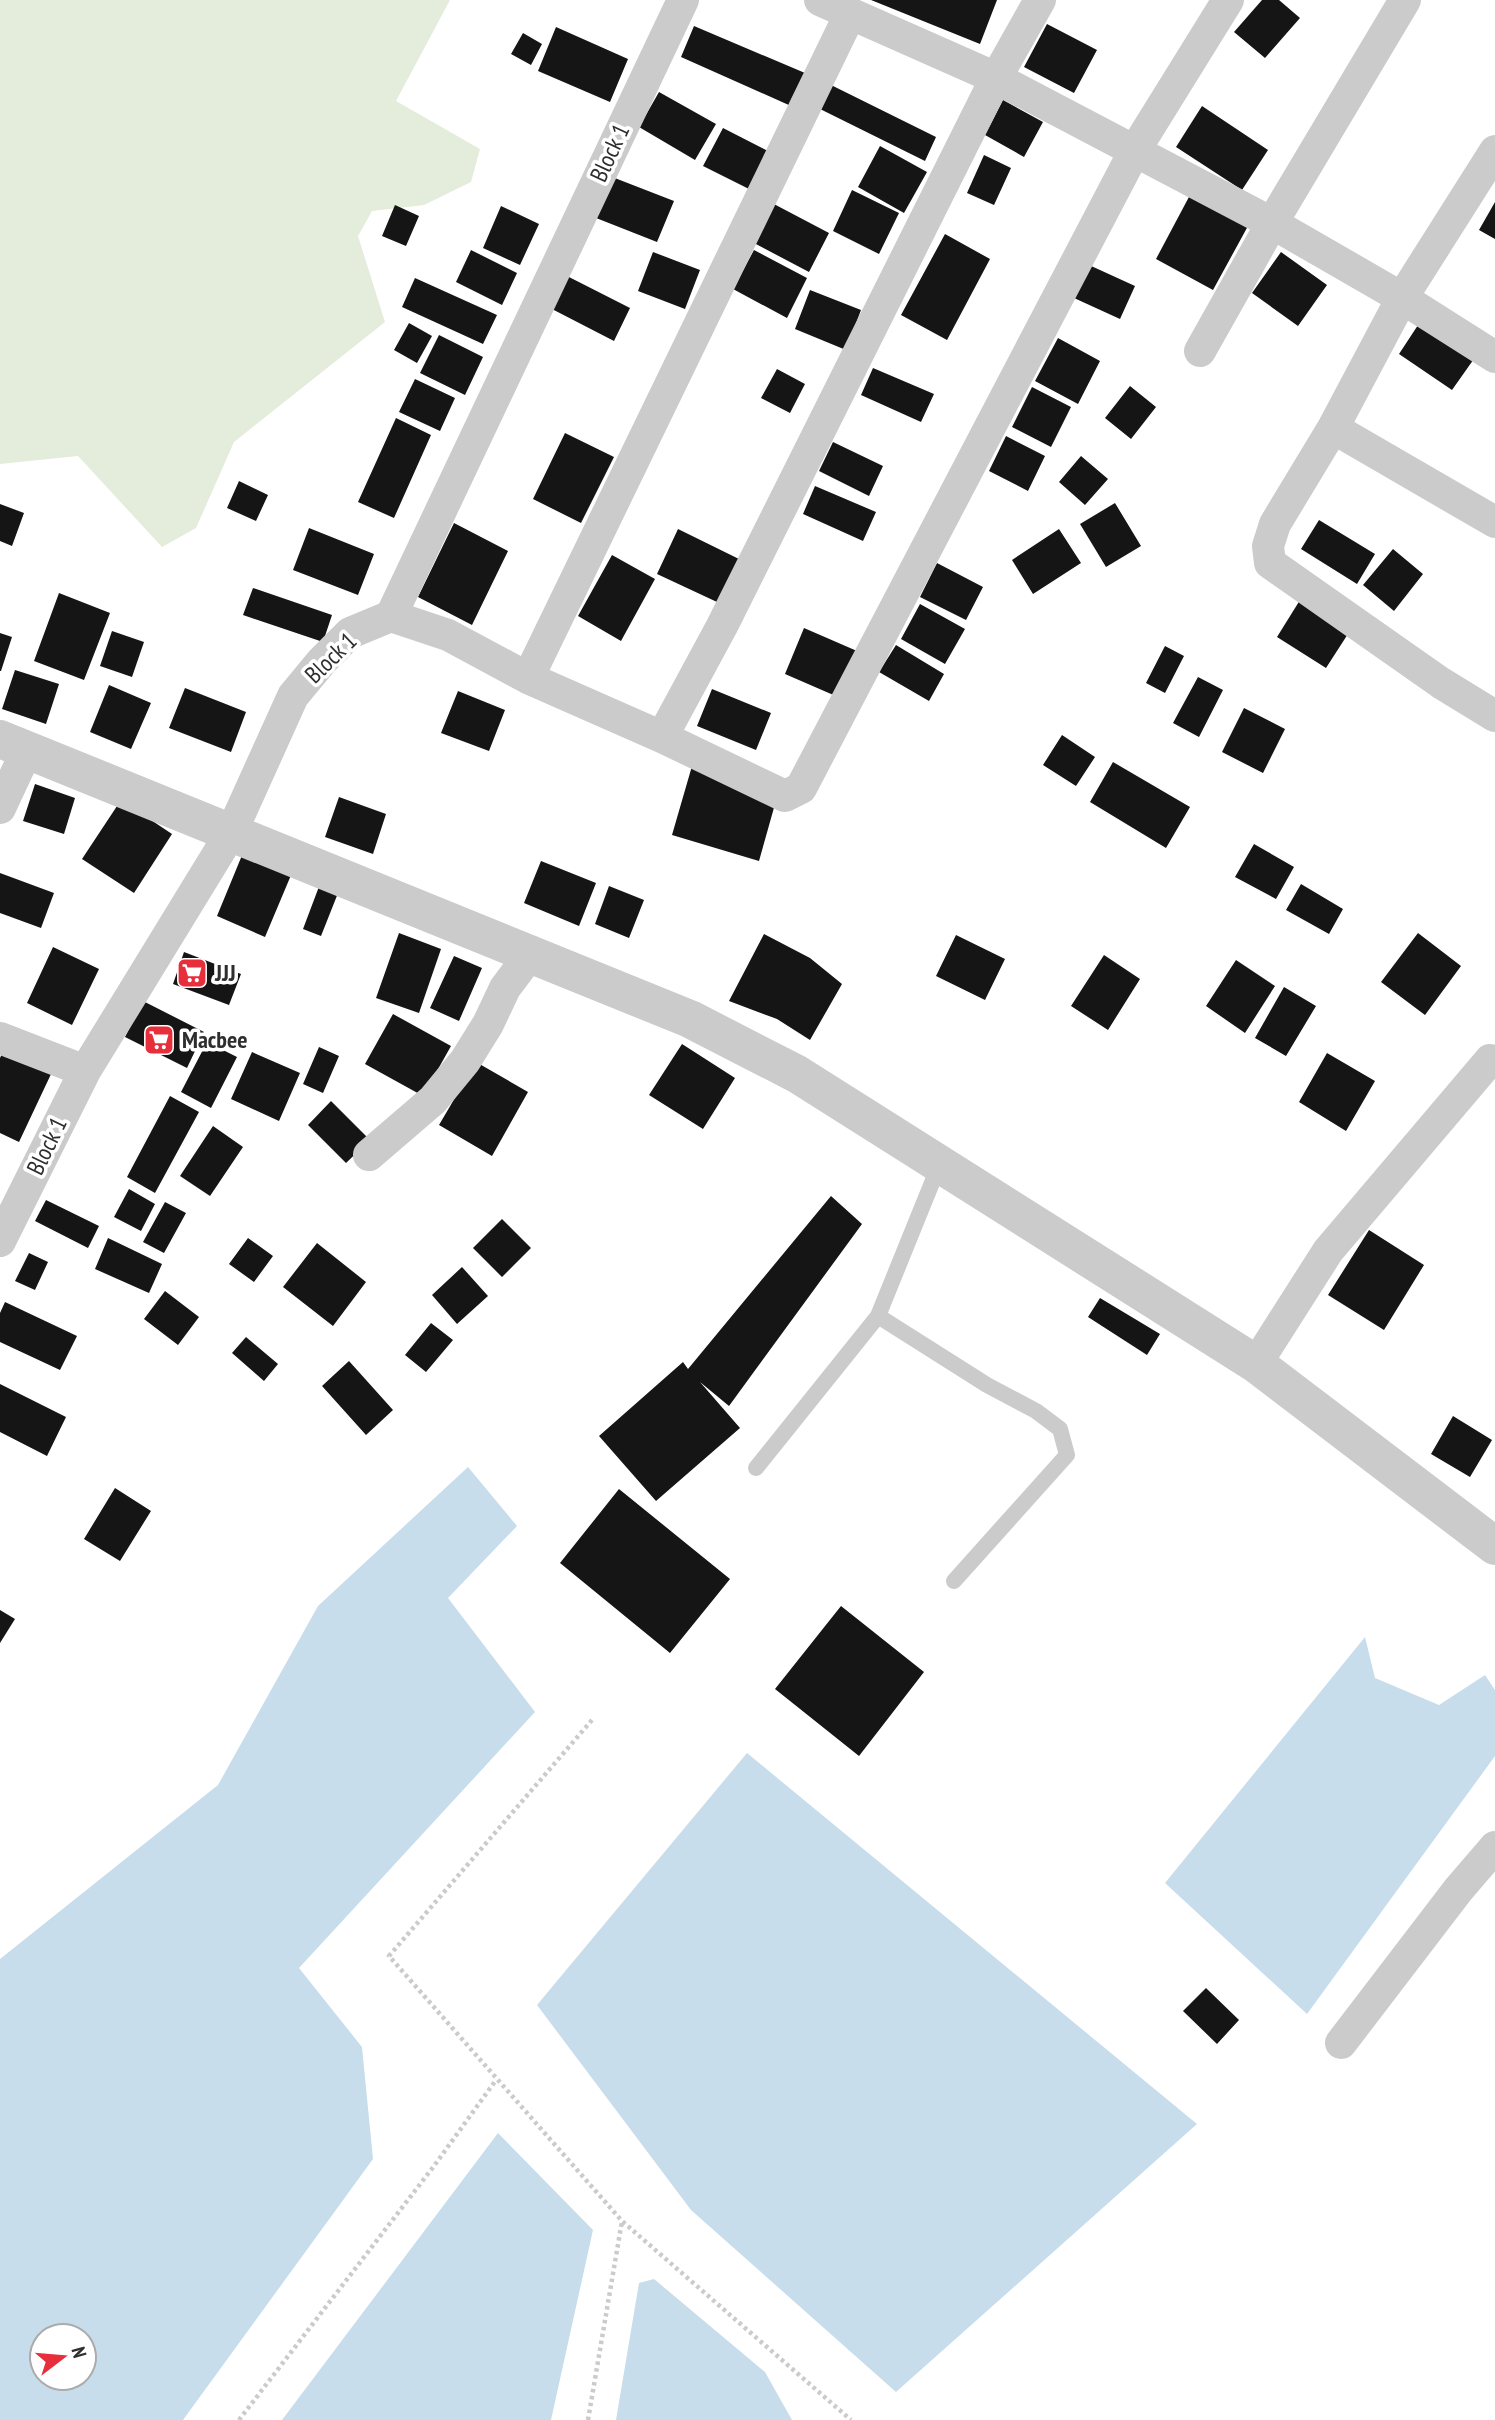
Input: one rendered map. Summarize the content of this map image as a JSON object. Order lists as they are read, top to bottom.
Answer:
{
  "streets": {
    "street": ["Block 1"]
  },
  "places": {
    "supermarket": ["JJJ", "Macbee"]
  },
  "north": "right"
}
